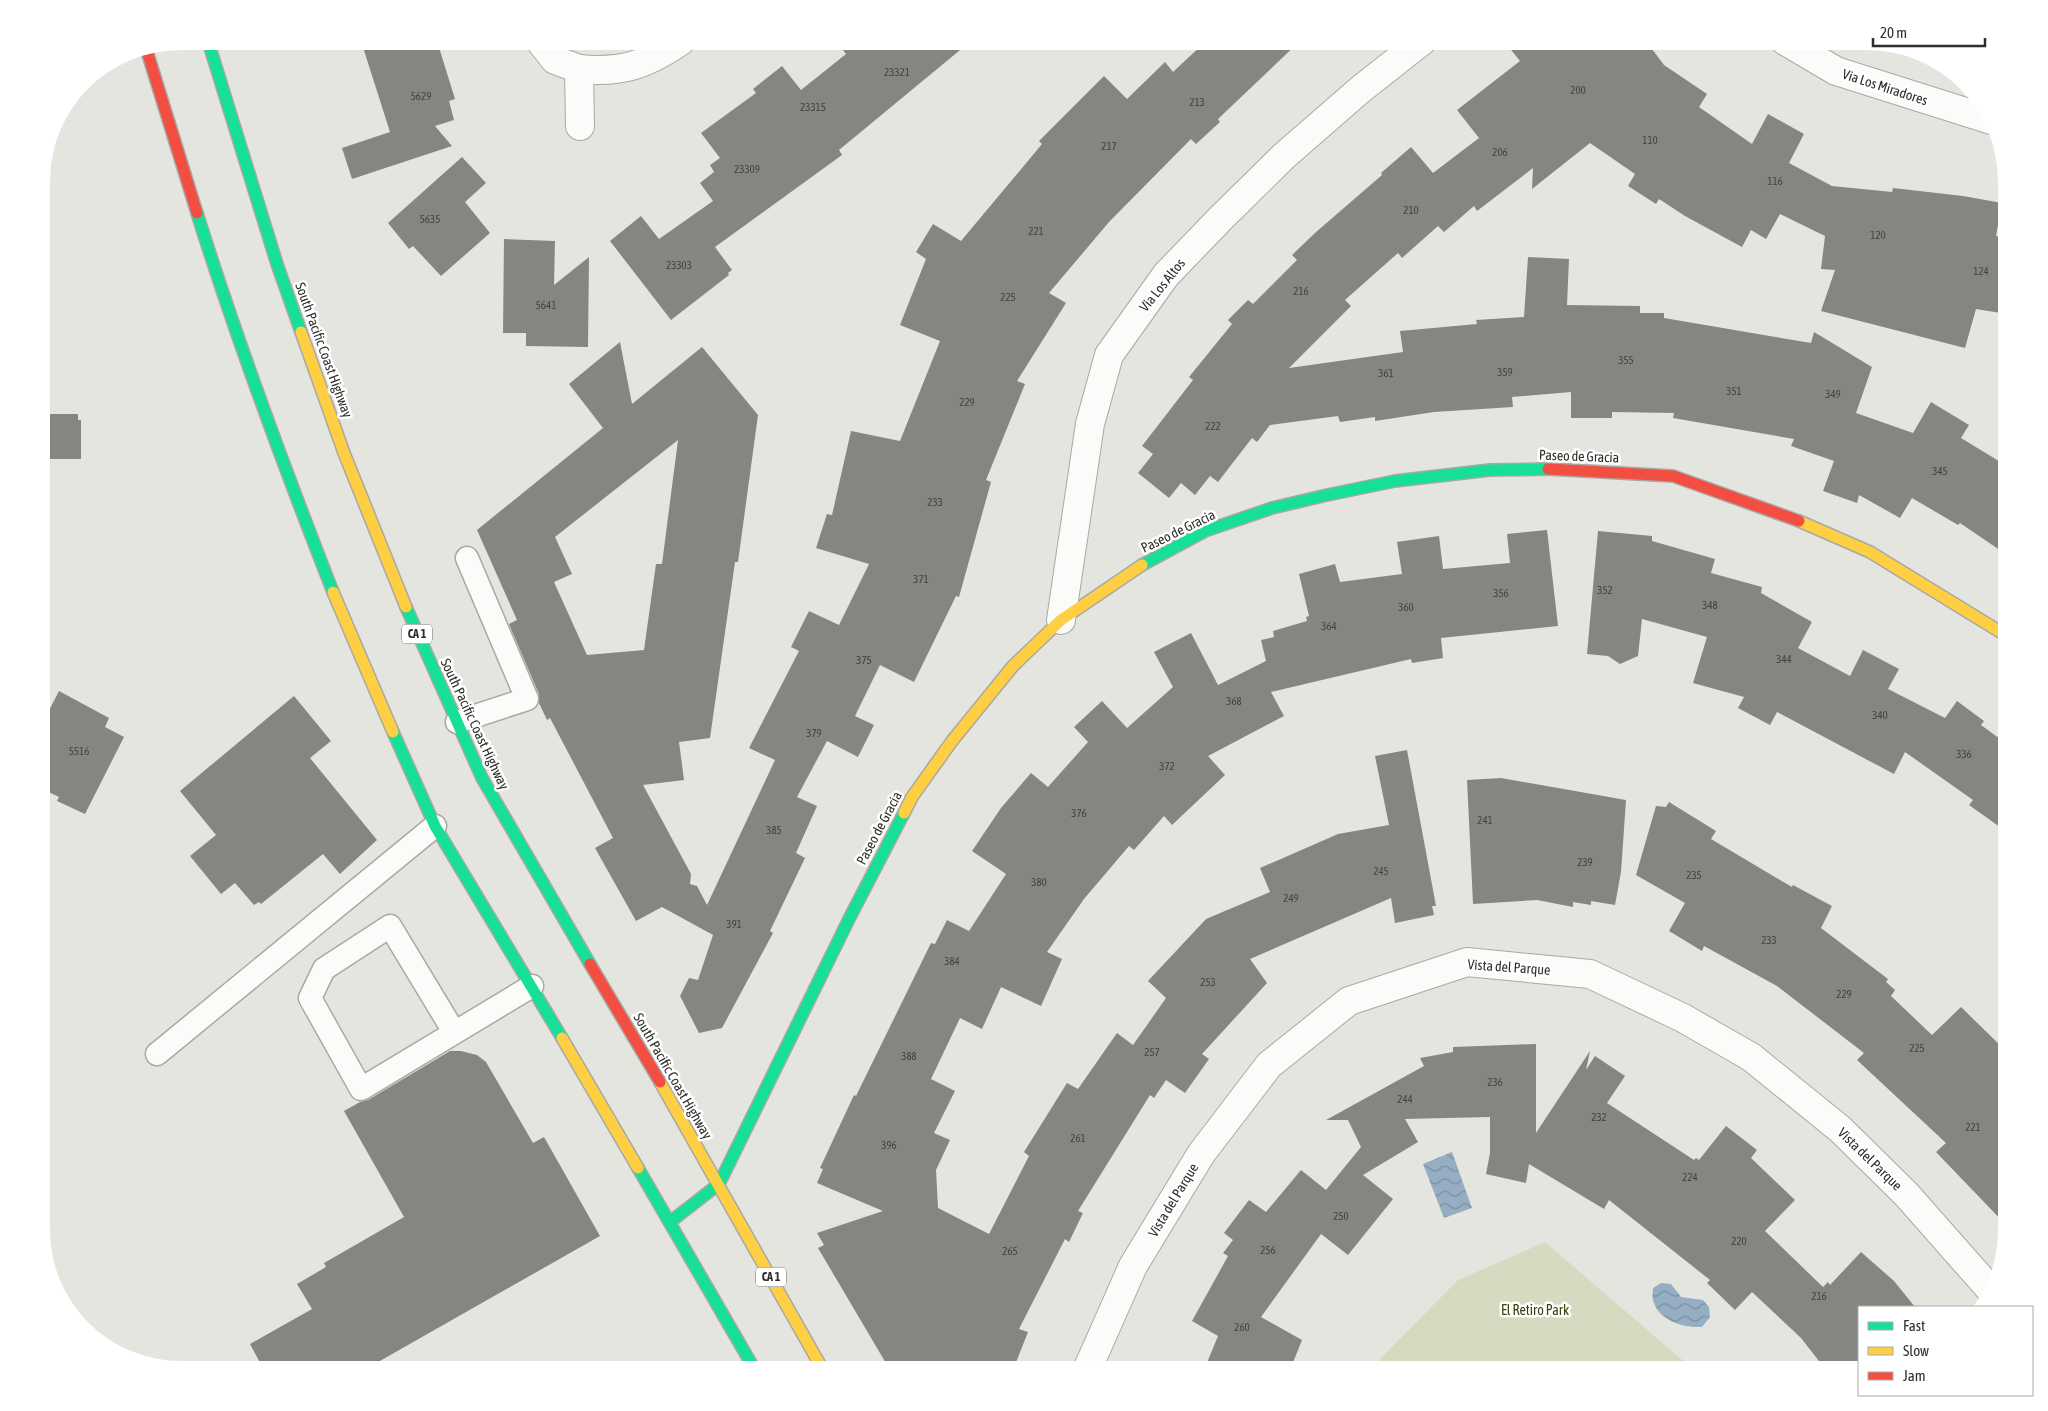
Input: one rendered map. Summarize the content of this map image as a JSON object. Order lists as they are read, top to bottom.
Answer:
{
  "streets": {
    "main road": ["South Pacific Coast Highway", "Paseo de Gracia", "CA 1"],
    "street": ["Via Los Miradores", "Via Los Altos", "Vista del Parque"]
  },
  "crossings": [
    ["Via Los Altos", "Paseo de Gracia"],
    ["South Pacific Coast Highway", "Paseo de Gracia"]
  ],
  "parks": ["El Retiro Park"],
  "house_numbers": [
    "23321",
    "200",
    "5629",
    "213",
    "23315",
    "110",
    "217",
    "206",
    "23309",
    "116",
    "210",
    "5635",
    "221",
    "120",
    "23303",
    "124",
    "216",
    "225",
    "5641",
    "355",
    "359",
    "361",
    "351",
    "349",
    "229",
    "222",
    "345",
    "233",
    "371",
    "352",
    "356",
    "348",
    "360",
    "364",
    "344",
    "375",
    "368",
    "340",
    "379",
    "5516",
    "336",
    "372",
    "376",
    "241",
    "385",
    "239",
    "245",
    "235",
    "380",
    "249",
    "391",
    "233",
    "384",
    "253",
    "229",
    "225",
    "257",
    "388",
    "236",
    "244",
    "232",
    "221",
    "261",
    "396",
    "224",
    "250",
    "220",
    "256",
    "265",
    "216",
    "260"
  ],
  "legend": ["Fast", "Slow", "Jam"],
  "scale_bar": "20 m"
}
